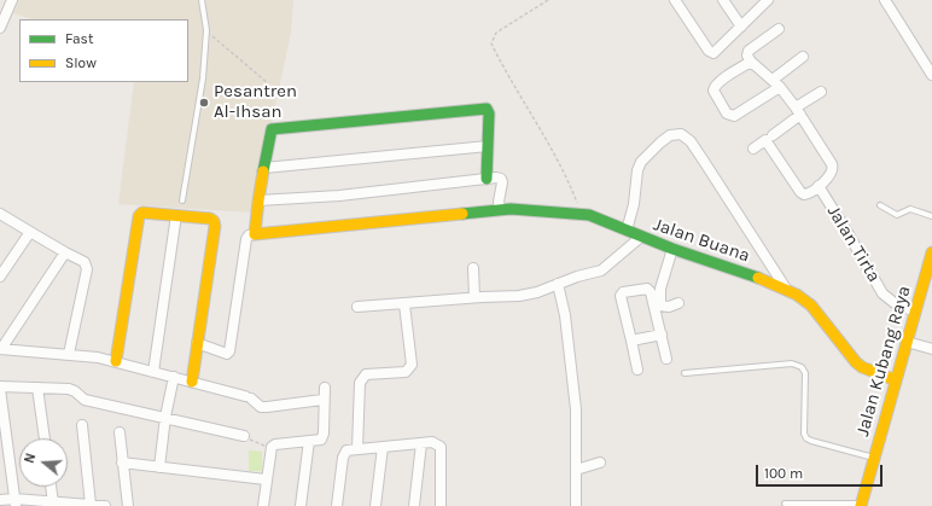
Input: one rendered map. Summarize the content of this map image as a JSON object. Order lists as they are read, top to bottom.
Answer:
{
  "streets": {
    "main road": ["Jalan Buana", "Jalan Kubang Raya"],
    "street": ["Jalan Tirta"]
  },
  "crossings": [
    ["Jalan Buana", "Jalan Kubang Raya"],
    ["Jalan Tirta", "Jalan Kubang Raya"]
  ],
  "places": ["Pesantren Al-Ihsan"],
  "legend": ["Fast", "Slow"],
  "scale_bar": "100 m",
  "north": "left"
}
